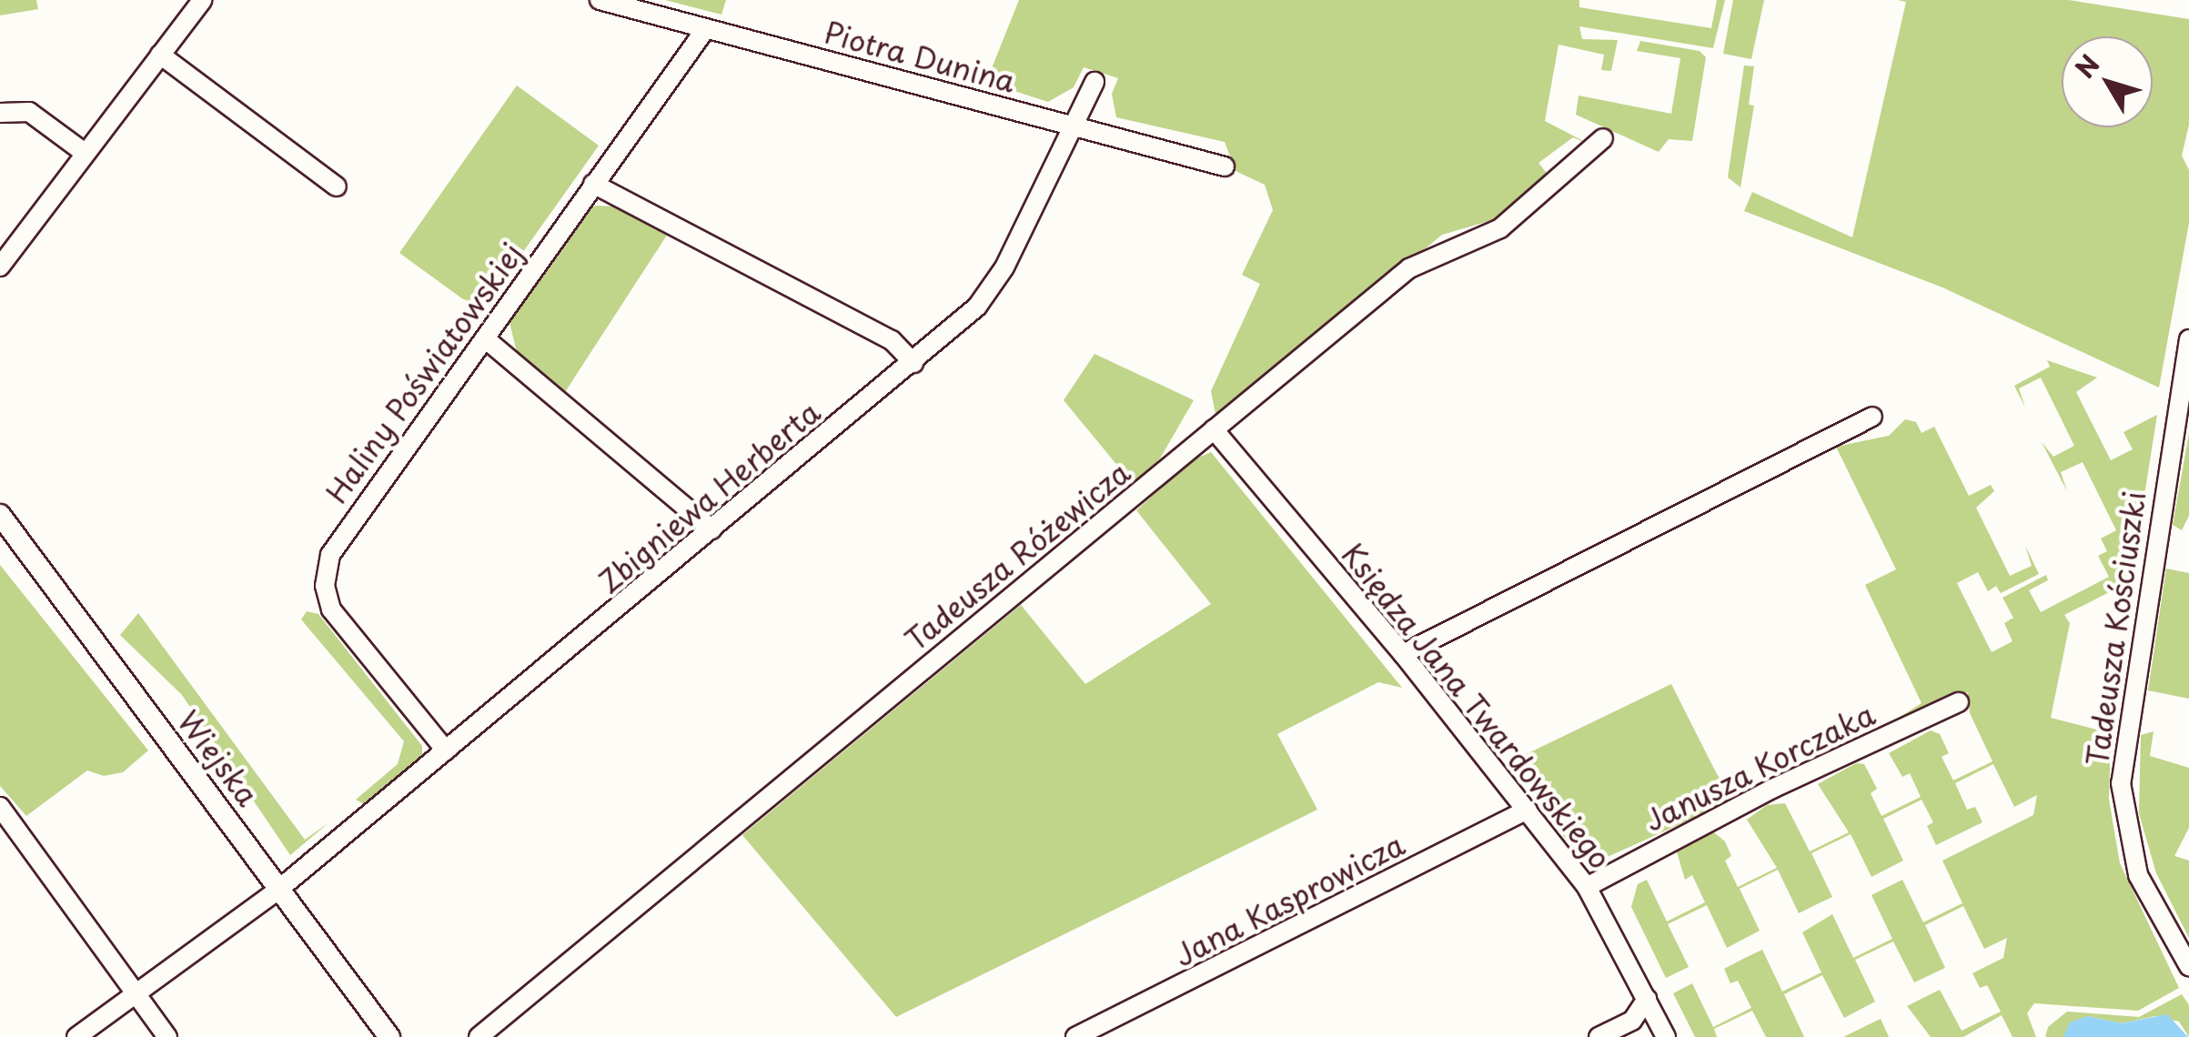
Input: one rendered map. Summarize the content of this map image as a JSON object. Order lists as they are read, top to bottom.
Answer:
{
  "streets": {
    "street": [
      "Piotra Dunina",
      "Haliny Poświatowskiej",
      "Zbigniewa Herberta",
      "Tadeusza Różewicza",
      "Tadeusza Kościuszki",
      "Księdza Jana Twardowskiego",
      "Wiejska",
      "Janusza Korczaka",
      "Jana Kasprowicza"
    ]
  },
  "crossings": [
    ["Piotra Dunina", "Haliny Poświatowskiej"],
    ["Piotra Dunina", "Zbigniewa Herberta"],
    ["Haliny Poświatowskiej", "Zbigniewa Herberta"],
    ["Zbigniewa Herberta", "Wiejska"],
    ["Tadeusza Różewicza", "Księdza Jana Twardowskiego"],
    ["Księdza Jana Twardowskiego", "Janusza Korczaka"],
    ["Księdza Jana Twardowskiego", "Jana Kasprowicza"]
  ],
  "north": "top left"
}
